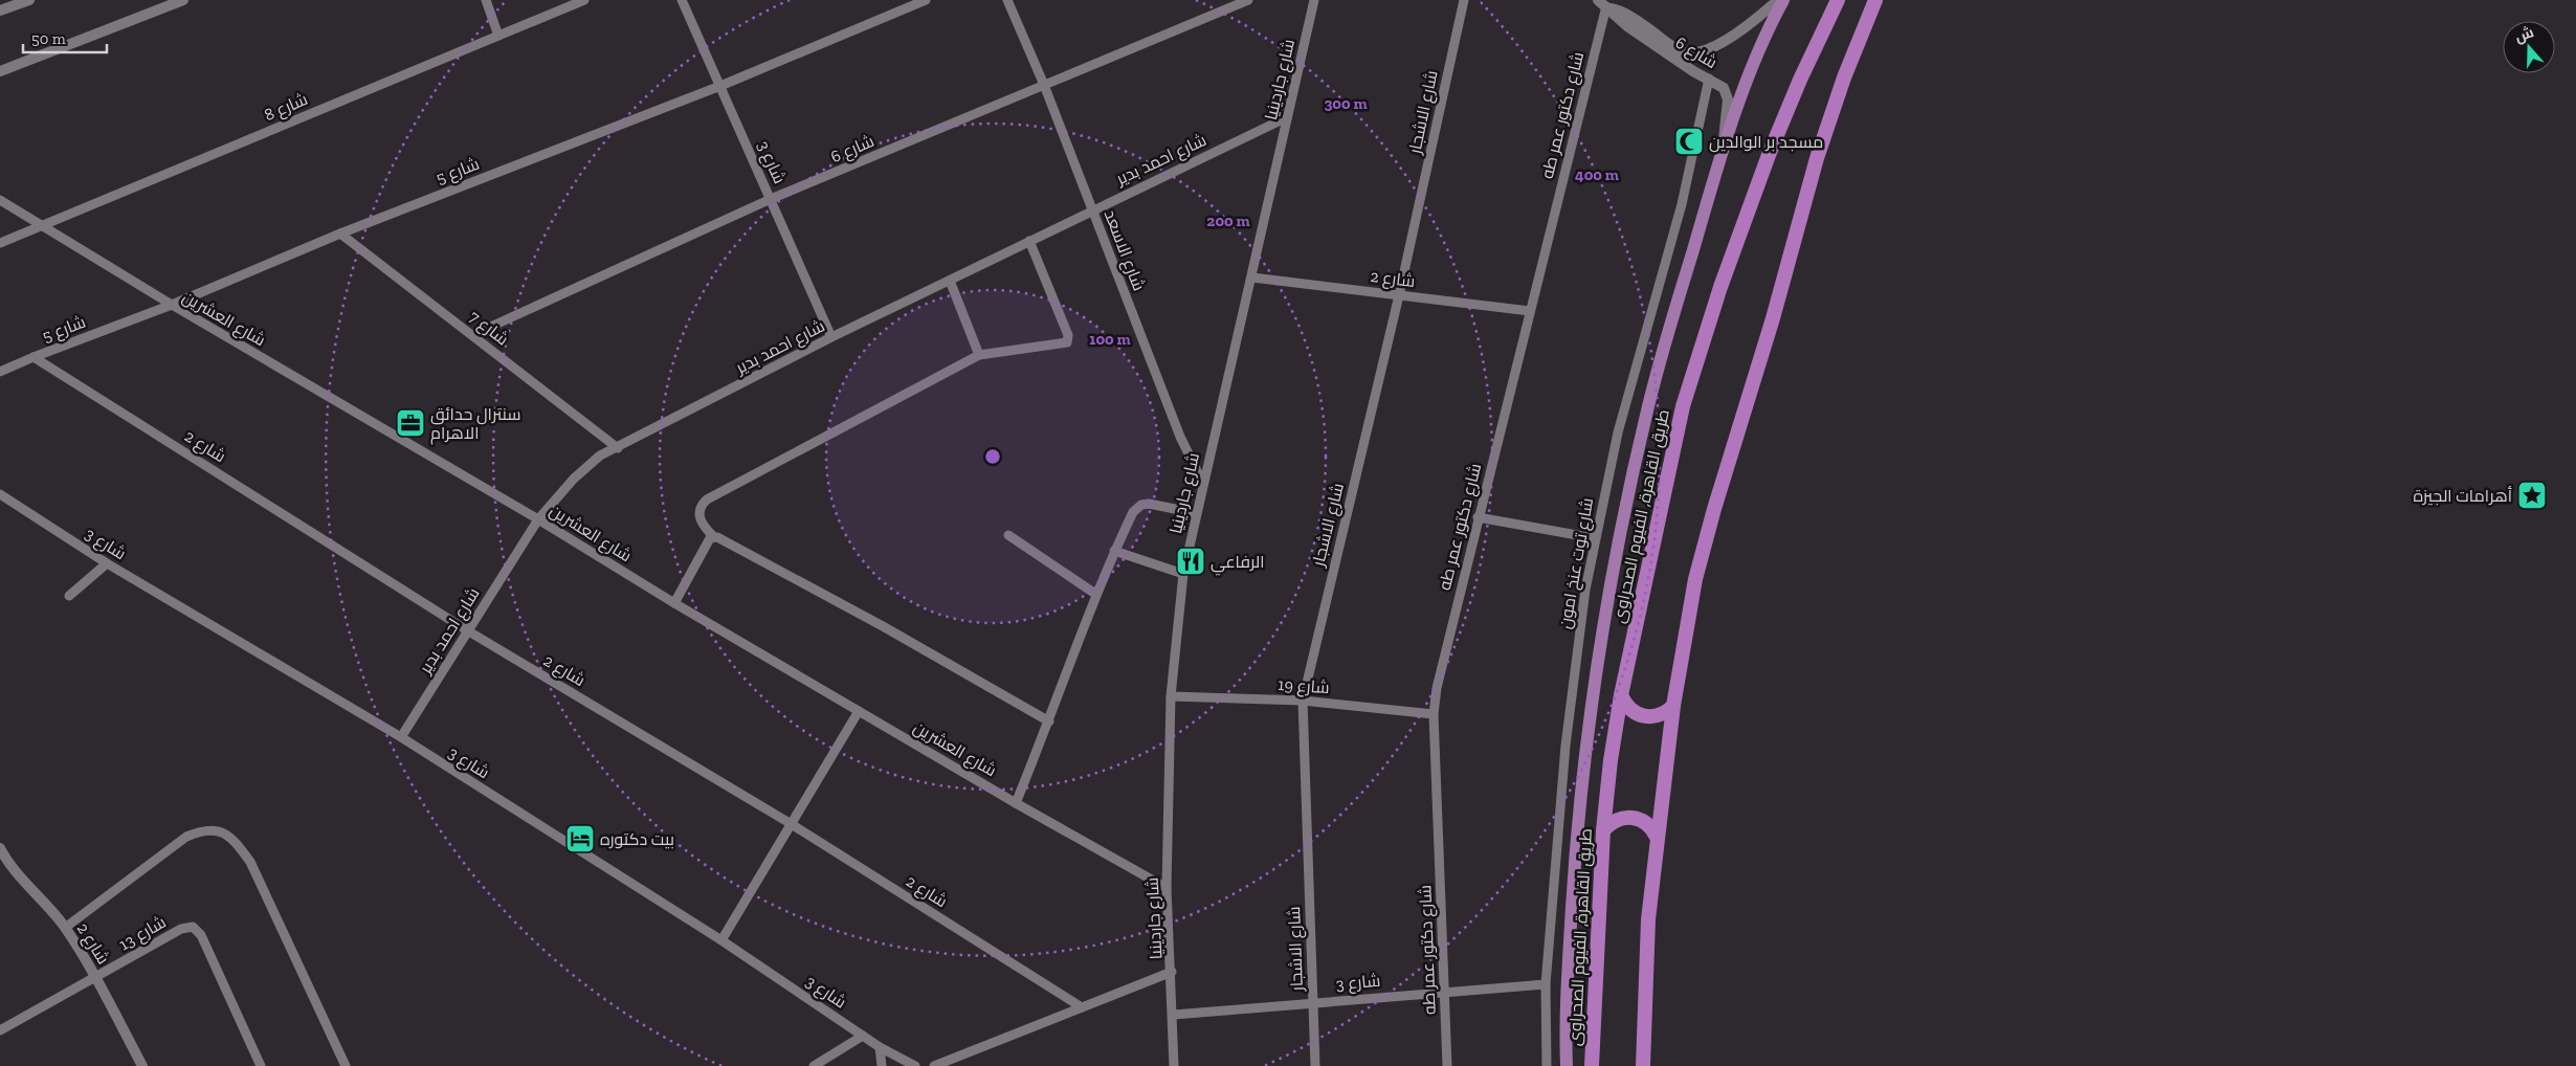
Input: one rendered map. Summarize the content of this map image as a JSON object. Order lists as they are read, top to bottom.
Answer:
{
  "streets": {
    "highway": ["طريق القاهرة, الفيوم الصحراوى"],
    "street": [
      "شارع 6",
      "شارع جاردينيا",
      "شارع 8",
      "شارع الاشجار",
      "شارع دكتور عمر طه",
      "شارع احمد بدير",
      "شارع 3",
      "شارع 5",
      "شارع الاسعد",
      "شارع 2",
      "شارع العشرين",
      "شارع 7",
      "شارع توت عنخ امون",
      "شارع 19",
      "شارع 13"
    ]
  },
  "crossings": [
    ["شارع 6", "شارع دكتور عمر طه"],
    ["شارع 6", "شارع 3"],
    ["شارع 6", "شارع الاسعد"],
    ["شارع 6", "شارع 7"],
    ["شارع 6", "شارع توت عنخ امون"],
    ["شارع جاردينيا", "شارع احمد بدير"],
    ["شارع جاردينيا", "شارع 3"],
    ["شارع جاردينيا", "شارع الاسعد"],
    ["شارع جاردينيا", "شارع 2"],
    ["شارع جاردينيا", "شارع العشرين"],
    ["شارع جاردينيا", "شارع 19"],
    ["شارع 8", "شارع العشرين"],
    ["شارع الاشجار", "شارع 3"],
    ["شارع الاشجار", "شارع 2"],
    ["شارع الاشجار", "شارع 19"],
    ["شارع دكتور عمر طه", "شارع 3"],
    ["شارع دكتور عمر طه", "شارع 2"],
    ["شارع دكتور عمر طه", "شارع 19"],
    ["شارع احمد بدير", "شارع 3"],
    ["شارع احمد بدير", "شارع الاسعد"],
    ["شارع احمد بدير", "شارع 2"],
    ["شارع احمد بدير", "شارع العشرين"],
    ["شارع احمد بدير", "شارع 7"],
    ["شارع 3", "شارع 5"],
    ["شارع 3", "شارع توت عنخ امون"],
    ["شارع 5", "شارع 2"],
    ["شارع 5", "شارع العشرين"],
    ["شارع 5", "شارع 7"],
    ["شارع 2", "شارع 13"]
  ],
  "places": {
    "mosque": ["مسجد بر الوالدين"],
    "office": ["سنترال حدائق الاهرام"],
    "place": ["أهرامات الجيزة"],
    "restaurant": ["الرفاعي"],
    "hotel": ["بيت دكتوره"]
  },
  "scale_bar": "50 m",
  "north": "top",
  "rings": [
    "300 m",
    "400 m",
    "200 m",
    "100 m"
  ]
}
